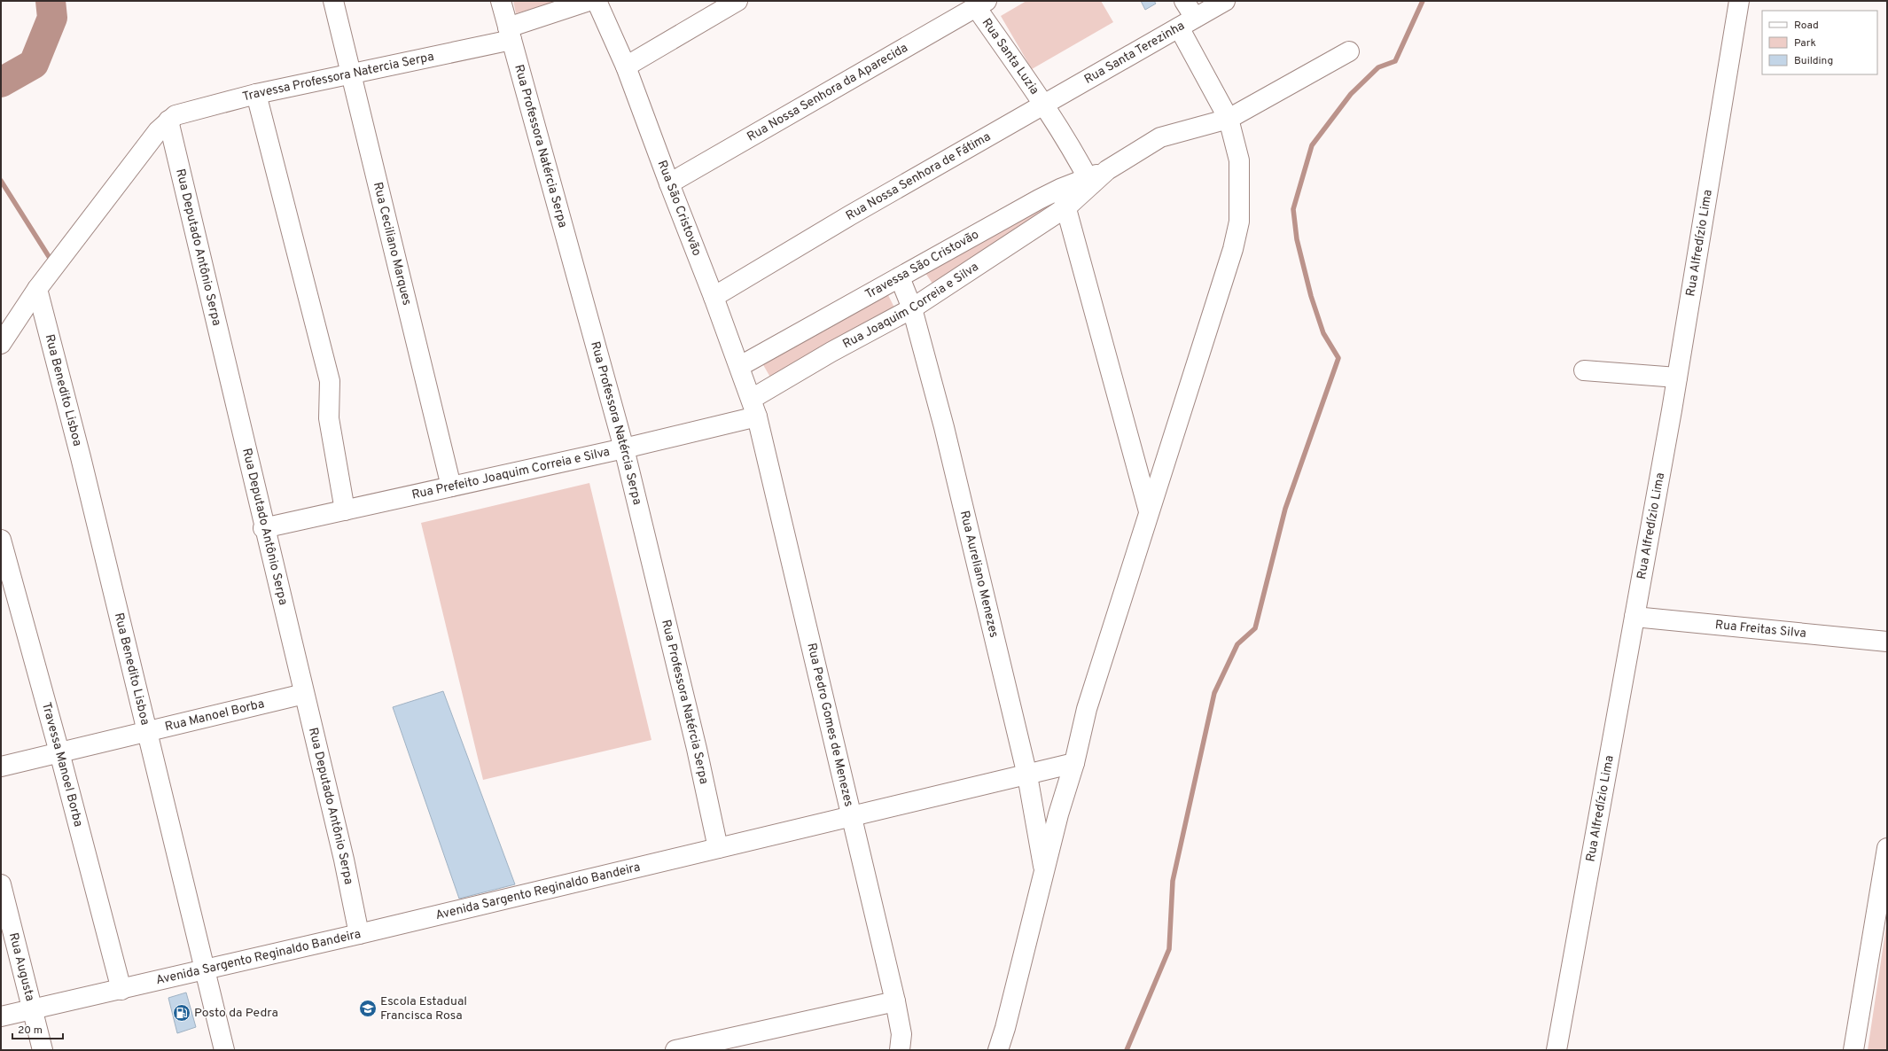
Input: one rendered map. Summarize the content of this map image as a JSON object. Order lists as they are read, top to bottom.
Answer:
{
  "streets": {
    "street": [
      "Rua Santa Terezinha",
      "Rua Santa Luzia",
      "Travessa Professora Natercia Serpa",
      "Rua Nossa Senhora da Aparecida",
      "Rua Professora Natércia Serpa",
      "Rua Nossa Senhora de Fátima",
      "Rua São Cristovão",
      "Rua Alfredízio Lima",
      "Rua Ceciliano Marques",
      "Rua Deputado Antônio Serpa",
      "Travessa São Cristovão",
      "Rua Joaquim Correia e Silva",
      "Rua Benedito Lisboa",
      "Rua Prefeito Joaquim Correia e Silva",
      "Rua Aureliano Menezes",
      "Rua Freitas Silva",
      "Rua Manoel Borba",
      "Rua Pedro Gomes de Menezes",
      "Travessa Manoel Borba",
      "Avenida Sargento Reginaldo Bandeira",
      "Rua Augusta"
    ]
  },
  "crossings": [
    ["Rua Santa Terezinha", "Rua Santa Luzia"],
    ["Rua Santa Terezinha", "Rua Nossa Senhora de Fátima"],
    ["Rua Santa Luzia", "Rua Nossa Senhora da Aparecida"],
    ["Rua Santa Luzia", "Rua Nossa Senhora de Fátima"],
    ["Travessa Professora Natercia Serpa", "Rua Professora Natércia Serpa"],
    ["Travessa Professora Natercia Serpa", "Rua Ceciliano Marques"],
    ["Travessa Professora Natercia Serpa", "Rua Deputado Antônio Serpa"],
    ["Rua Nossa Senhora da Aparecida", "Rua São Cristovão"],
    ["Rua Professora Natércia Serpa", "Rua Prefeito Joaquim Correia e Silva"],
    ["Rua Professora Natércia Serpa", "Avenida Sargento Reginaldo Bandeira"],
    ["Rua Nossa Senhora de Fátima", "Rua São Cristovão"],
    ["Rua São Cristovão", "Travessa São Cristovão"],
    ["Rua São Cristovão", "Rua Joaquim Correia e Silva"],
    ["Rua São Cristovão", "Rua Prefeito Joaquim Correia e Silva"],
    ["Rua São Cristovão", "Rua Pedro Gomes de Menezes"],
    ["Rua Alfredízio Lima", "Rua Freitas Silva"],
    ["Rua Ceciliano Marques", "Rua Prefeito Joaquim Correia e Silva"],
    ["Rua Deputado Antônio Serpa", "Rua Prefeito Joaquim Correia e Silva"],
    ["Rua Deputado Antônio Serpa", "Rua Manoel Borba"],
    ["Rua Deputado Antônio Serpa", "Avenida Sargento Reginaldo Bandeira"],
    ["Travessa São Cristovão", "Rua Joaquim Correia e Silva"],
    ["Travessa São Cristovão", "Rua Aureliano Menezes"],
    ["Rua Joaquim Correia e Silva", "Rua Aureliano Menezes"],
    ["Rua Benedito Lisboa", "Rua Manoel Borba"],
    ["Rua Benedito Lisboa", "Avenida Sargento Reginaldo Bandeira"],
    ["Rua Prefeito Joaquim Correia e Silva", "Rua Pedro Gomes de Menezes"],
    ["Rua Aureliano Menezes", "Avenida Sargento Reginaldo Bandeira"],
    ["Rua Manoel Borba", "Travessa Manoel Borba"],
    ["Rua Pedro Gomes de Menezes", "Avenida Sargento Reginaldo Bandeira"],
    ["Travessa Manoel Borba", "Avenida Sargento Reginaldo Bandeira"],
    ["Avenida Sargento Reginaldo Bandeira", "Rua Augusta"]
  ],
  "places": {
    "school or university": ["Escola Estadual Francisca Rosa"],
    "fuel station": ["Posto da Pedra"]
  },
  "legend": ["Road", "Park", "Building"],
  "scale_bar": "20 m"
}
